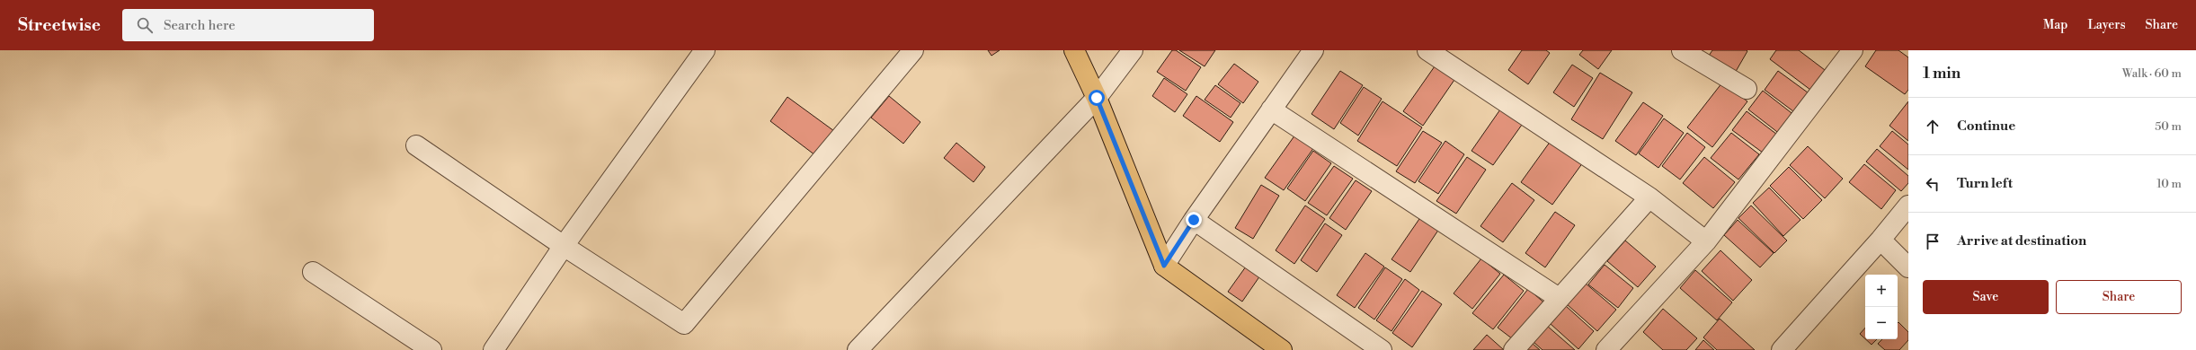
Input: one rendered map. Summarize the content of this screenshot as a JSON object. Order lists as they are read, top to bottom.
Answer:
{
  "page": {
    "header": "Streetwise",
    "search": "Search here",
    "nav": ["Map", "Layers", "Share"],
    "heading": ["1 min", "Walk · 60 m"],
    "list": [
      ["Continue", "50 m"],
      ["Turn left", "10 m"],
      "Arrive at destination"
    ],
    "buttons": ["Save", "Share"],
    "map_buttons": ["+", "−"]
  }
}
